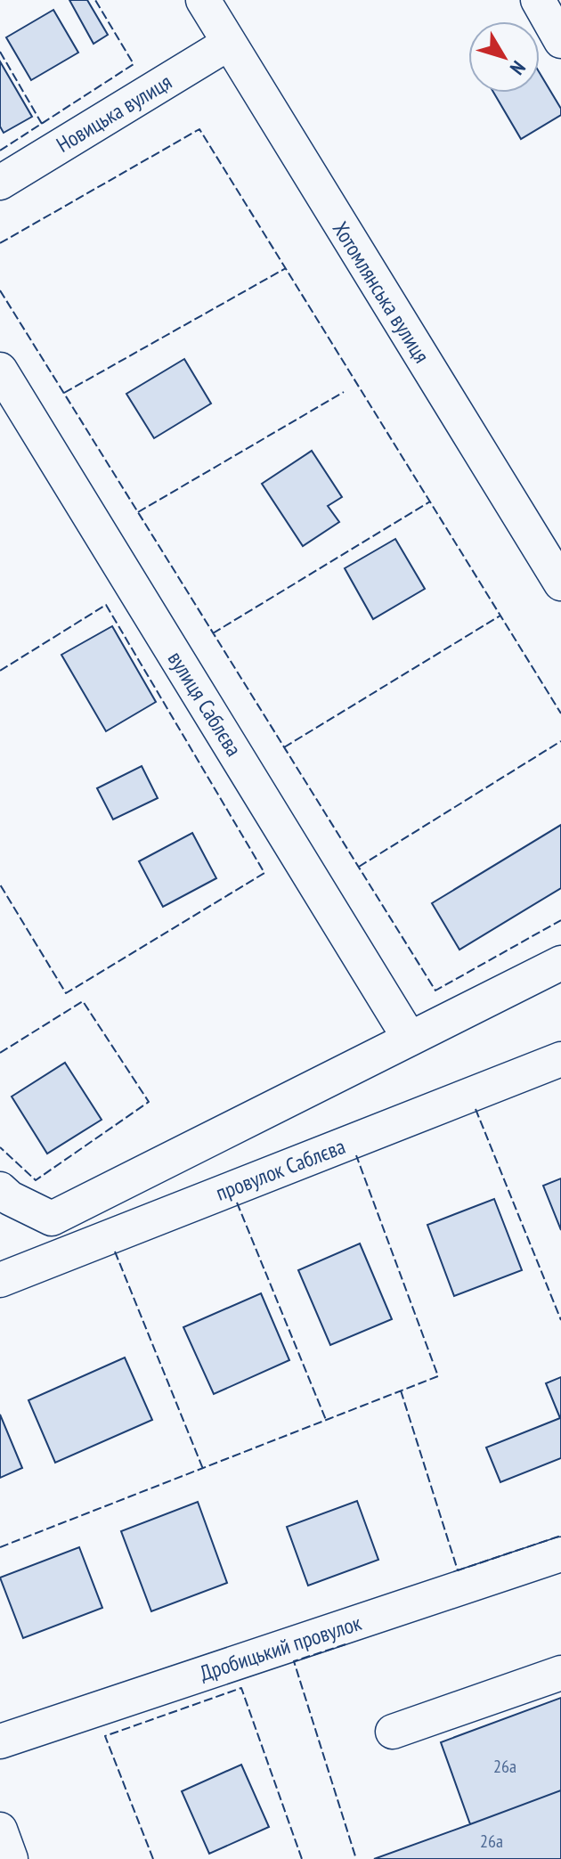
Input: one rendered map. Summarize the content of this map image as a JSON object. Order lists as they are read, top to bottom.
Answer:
{
  "streets": {
    "street": [
      "Новицька вулиця",
      "Хотомлянська вулиця",
      "вулиця Саблєва",
      "провулок Саблєва",
      "Дробицький провулок"
    ]
  },
  "crossings": [
    ["Новицька вулиця", "Хотомлянська вулиця"]
  ],
  "house_numbers": ["26а", "26а"],
  "north": "bottom right"
}
